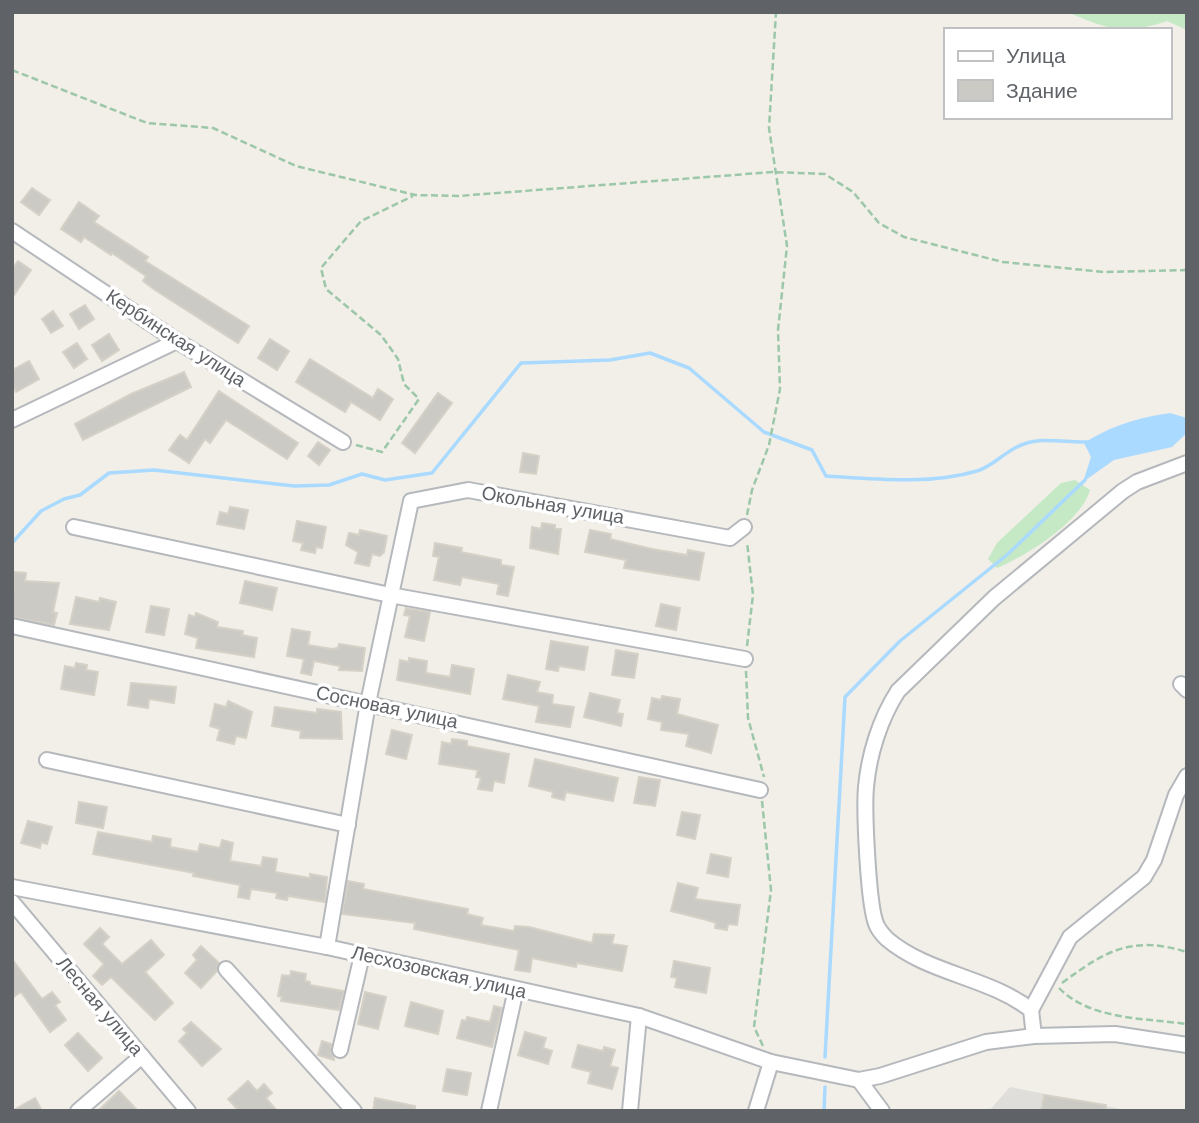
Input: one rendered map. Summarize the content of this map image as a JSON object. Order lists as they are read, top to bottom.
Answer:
{
  "streets": {
    "street": [
      "Кербинская улица",
      "Окольная улица",
      "Сосновая улица",
      "Лесхозовская улица",
      "Лесная улица"
    ]
  },
  "legend": ["Улица", "Здание"]
}
